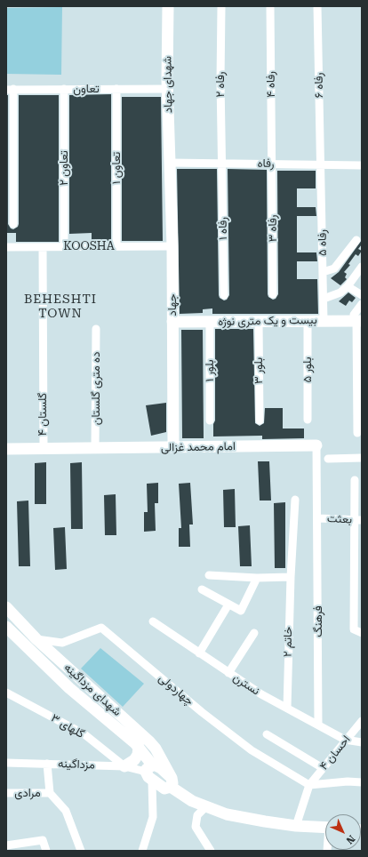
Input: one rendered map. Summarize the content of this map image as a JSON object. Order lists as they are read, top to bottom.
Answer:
{
  "streets": {
    "street": [
      "شهدای جهاد",
      "رفاه ۲",
      "رفاه ۴",
      "رفاه ۶",
      "تعاون",
      "رفاه",
      "تعاون ۲",
      "تعاون ۱",
      "رفاه ۱",
      "رفاه ۳",
      "رفاه ۵",
      "KOOSHA",
      "جهاد",
      "بیست و یک متری نوژه",
      "بلور ۵",
      "بلور ۱",
      "بلور ۳",
      "ده متری گلستان",
      "گلستان ۴",
      "امام محمد غزالی",
      "بعثت",
      "فرهنگ",
      "خاتم ۲",
      "نسترن",
      "شهدای مزداگینه",
      "چهاردولی",
      "گلهای ۳",
      "احسان ۴",
      "مزداگینه",
      "مرادی"
    ]
  },
  "crossings": [
    ["شهدای جهاد", "تعاون"],
    ["شهدای جهاد", "رفاه"],
    ["شهدای جهاد", "جهاد"],
    ["رفاه ۲", "رفاه"],
    ["رفاه ۲", "رفاه ۱"],
    ["رفاه ۴", "رفاه"],
    ["رفاه ۴", "رفاه ۳"],
    ["رفاه ۶", "رفاه"],
    ["رفاه ۶", "رفاه ۵"],
    ["تعاون", "تعاون ۲"],
    ["تعاون", "تعاون ۱"],
    ["رفاه", "رفاه ۱"],
    ["رفاه", "رفاه ۳"],
    ["رفاه", "رفاه ۵"],
    ["رفاه", "جهاد"],
    ["تعاون ۲", "KOOSHA"],
    ["تعاون ۱", "KOOSHA"],
    ["رفاه ۵", "بیست و یک متری نوژه"],
    ["KOOSHA", "جهاد"],
    ["KOOSHA", "گلستان ۴"],
    ["جهاد", "بیست و یک متری نوژه"],
    ["جهاد", "امام محمد غزالی"],
    ["بیست و یک متری نوژه", "بلور ۵"],
    ["بیست و یک متری نوژه", "بلور ۱"],
    ["بیست و یک متری نوژه", "بلور ۳"],
    ["ده متری گلستان", "امام محمد غزالی"],
    ["گلستان ۴", "امام محمد غزالی"],
    ["امام محمد غزالی", "بعثت"],
    ["امام محمد غزالی", "فرهنگ"],
    ["بعثت", "فرهنگ"],
    ["فرهنگ", "نسترن"],
    ["خاتم ۲", "نسترن"],
    ["نسترن", "احسان ۴"],
    ["شهدای مزداگینه", "چهاردولی"],
    ["شهدای مزداگینه", "مزداگینه"],
    ["چهاردولی", "احسان ۴"],
    ["گلهای ۳", "مزداگینه"]
  ],
  "districts": ["BEHESHTI TOWN"],
  "north": "bottom right"
}
